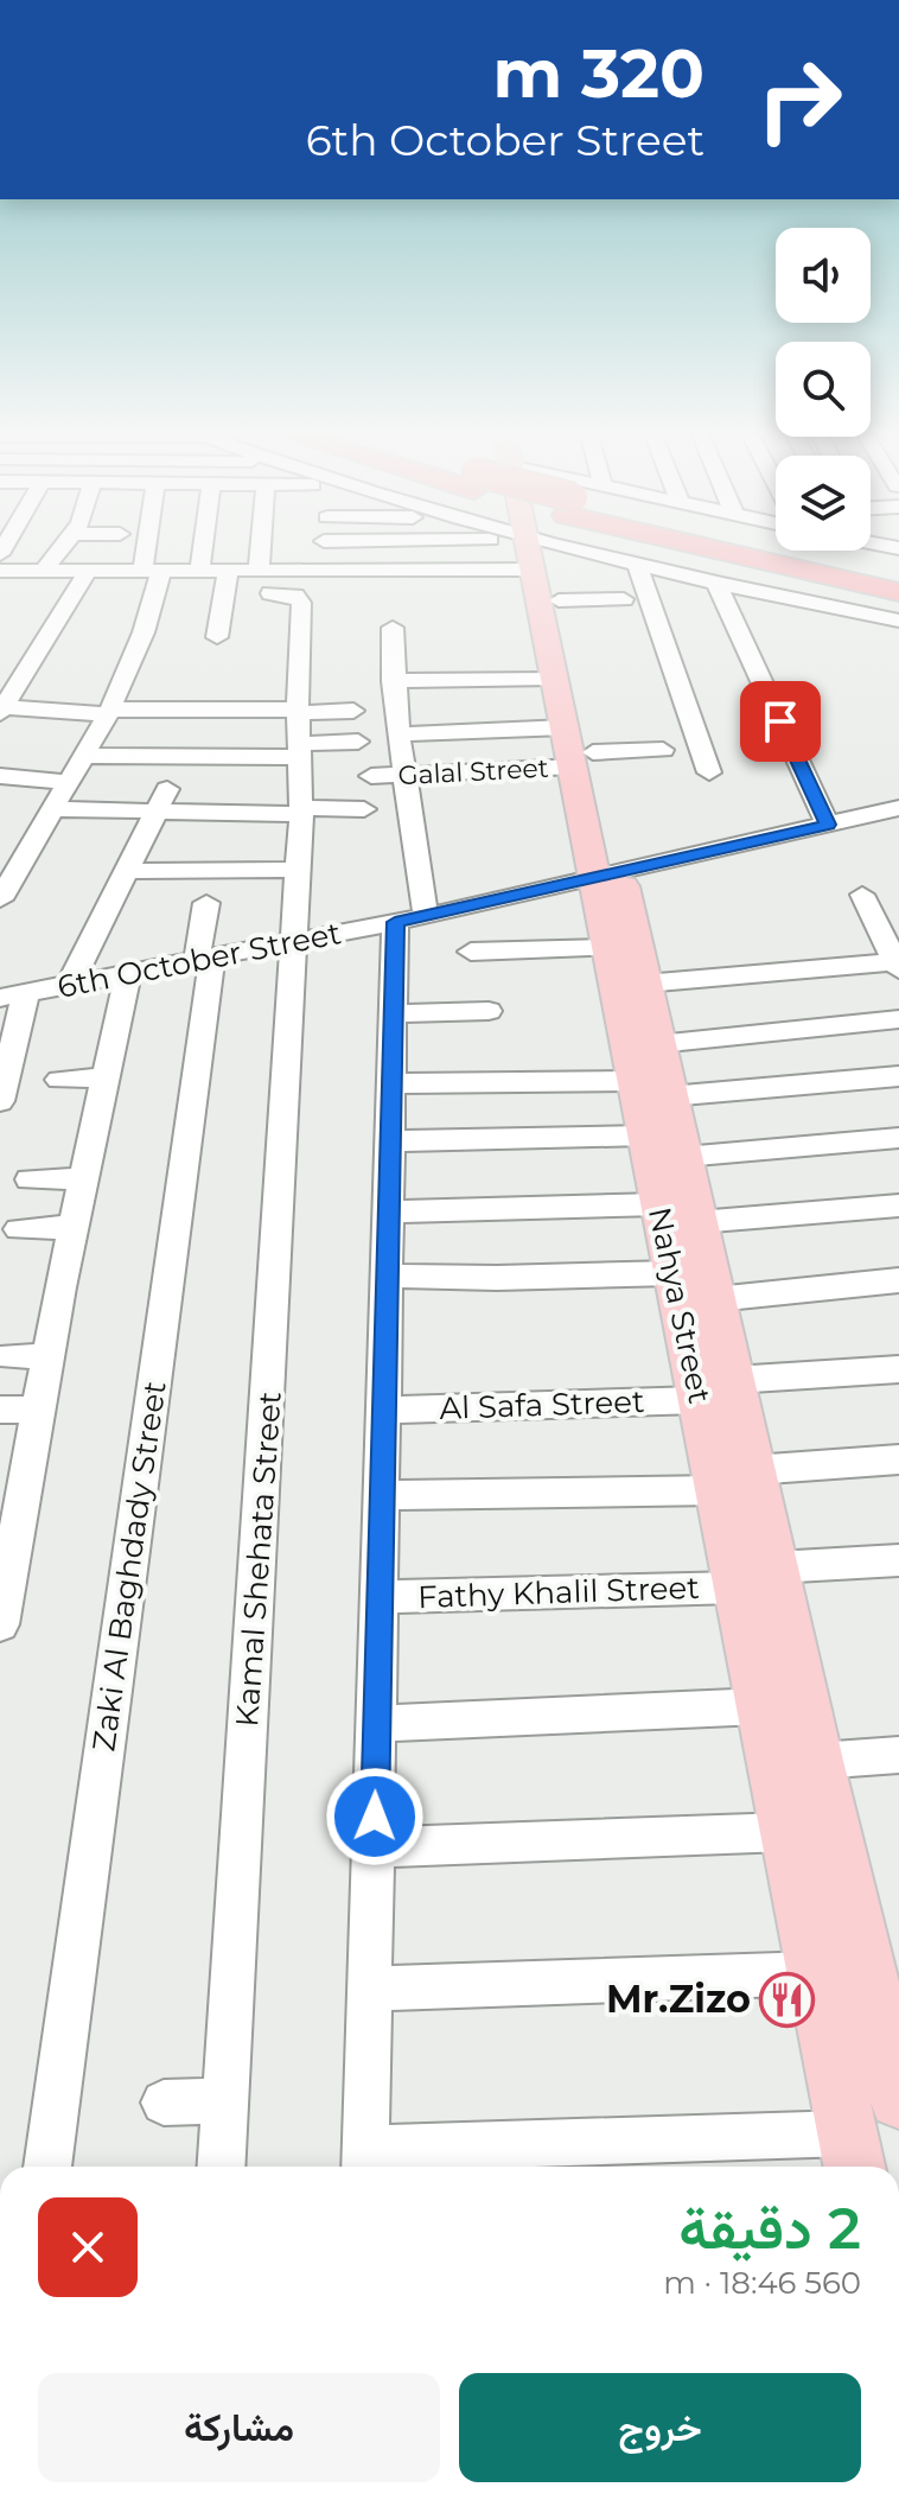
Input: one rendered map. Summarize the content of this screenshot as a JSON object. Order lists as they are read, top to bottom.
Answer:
{
  "streets": {
    "main road": ["Nahya Street"],
    "street": [
      "Galal Street",
      "6th October Street",
      "Al Safa Street",
      "Kamal Shehata Street",
      "Zaki Al Baghdady Street",
      "Fathy Khalil Street"
    ]
  },
  "crossings": [
    ["Galal Street", "Nahya Street"],
    ["6th October Street", "Nahya Street"],
    ["6th October Street", "Kamal Shehata Street"],
    ["6th October Street", "Zaki Al Baghdady Street"],
    ["Nahya Street", "Al Safa Street"],
    ["Nahya Street", "Fathy Khalil Street"]
  ],
  "places": {
    "restaurant": ["Mr.Zizo"]
  },
  "page": {
    "turn": ["320 m", "6th October Street"],
    "heading": ["2 دقيقة", "560 m · 18:46"],
    "buttons": ["خروج", "مشاركة"]
  }
}
